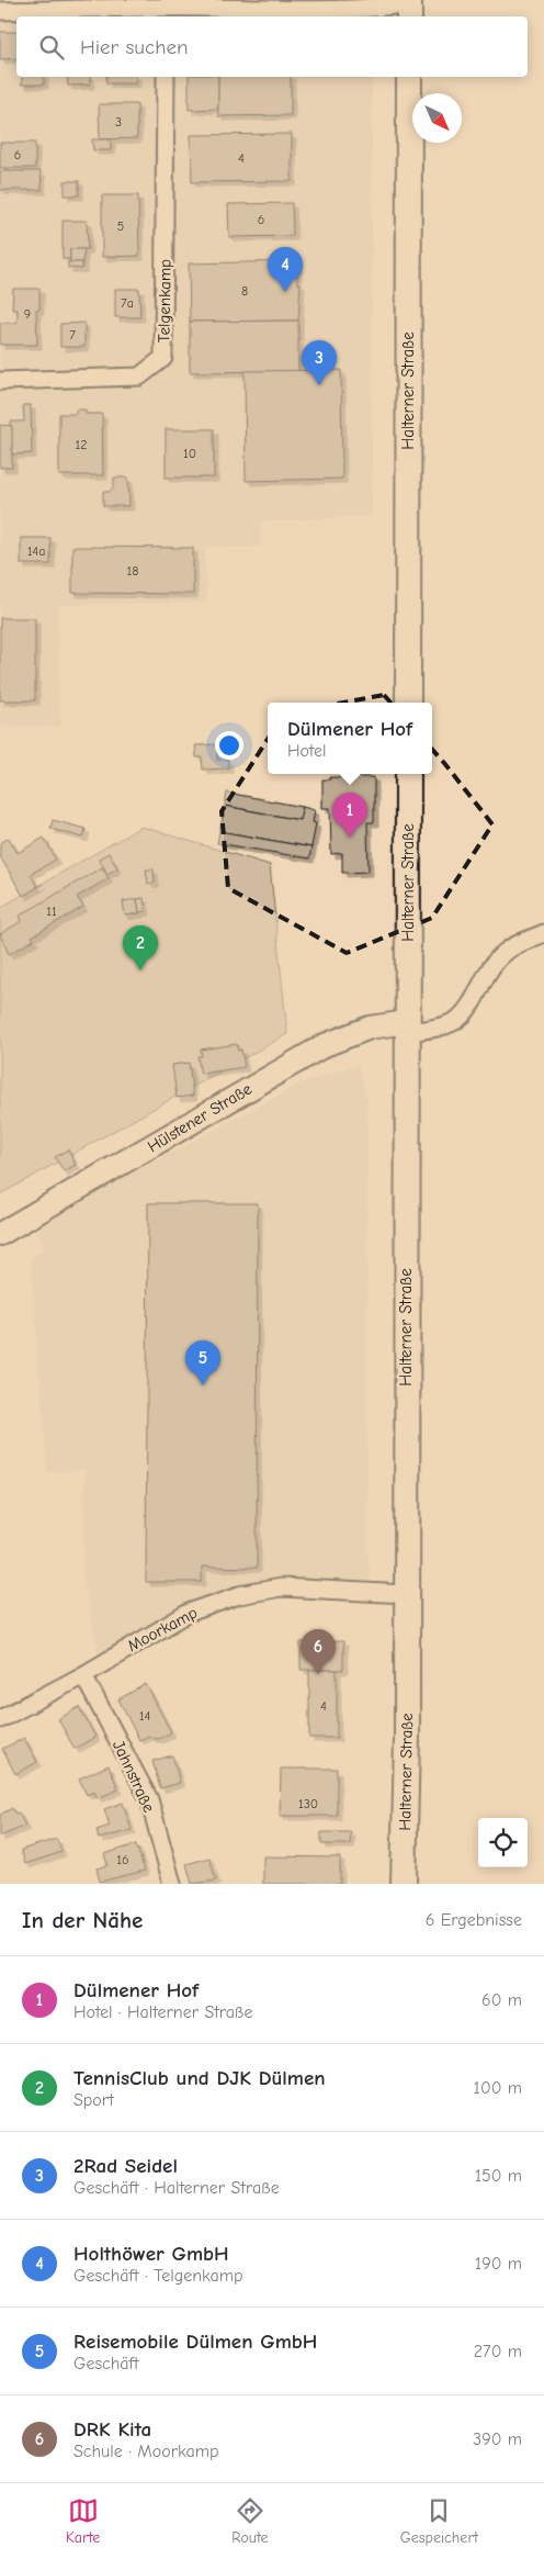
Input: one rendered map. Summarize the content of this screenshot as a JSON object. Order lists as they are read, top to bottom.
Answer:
{
  "streets": {
    "main road": ["Halterner Straße"],
    "street": [
      "Telgenkamp",
      "Hülstener Straße",
      "Moorkamp",
      "Jahnstraße"
    ]
  },
  "crossings": [
    ["Halterner Straße", "Hülstener Straße"],
    ["Halterner Straße", "Moorkamp"],
    ["Moorkamp", "Jahnstraße"]
  ],
  "house_numbers": [
    "3",
    "6",
    "4",
    "6",
    "5",
    "8",
    "7a",
    "9",
    "7",
    "12",
    "10",
    "14a",
    "18",
    "11",
    "4",
    "14",
    "130",
    "16"
  ],
  "north": "bottom right",
  "page": {
    "search": "Hier suchen",
    "pins": [
      "4",
      "3",
      "1",
      "2",
      "5",
      "6"
    ],
    "popup": ["Dülmener Hof", "Hotel"],
    "heading": ["In der Nähe", "6 Ergebnisse"],
    "list": [
      {
        "mark": "1",
        "name": "Dülmener Hof",
        "note": "Hotel · Halterner Straße",
        "value": "60 m"
      },
      {
        "mark": "2",
        "name": "TennisClub und DJK Dülmen",
        "note": "Sport",
        "value": "100 m"
      },
      {
        "mark": "3",
        "name": "2Rad Seidel",
        "note": "Geschäft · Halterner Straße",
        "value": "150 m"
      },
      {
        "mark": "4",
        "name": "Holthöwer GmbH",
        "note": "Geschäft · Telgenkamp",
        "value": "190 m"
      },
      {
        "mark": "5",
        "name": "Reisemobile Dülmen GmbH",
        "note": "Geschäft",
        "value": "270 m"
      },
      {
        "mark": "6",
        "name": "DRK Kita",
        "note": "Schule · Moorkamp",
        "value": "390 m"
      }
    ],
    "nav": ["Karte", "Route", "Gespeichert"]
  }
}
